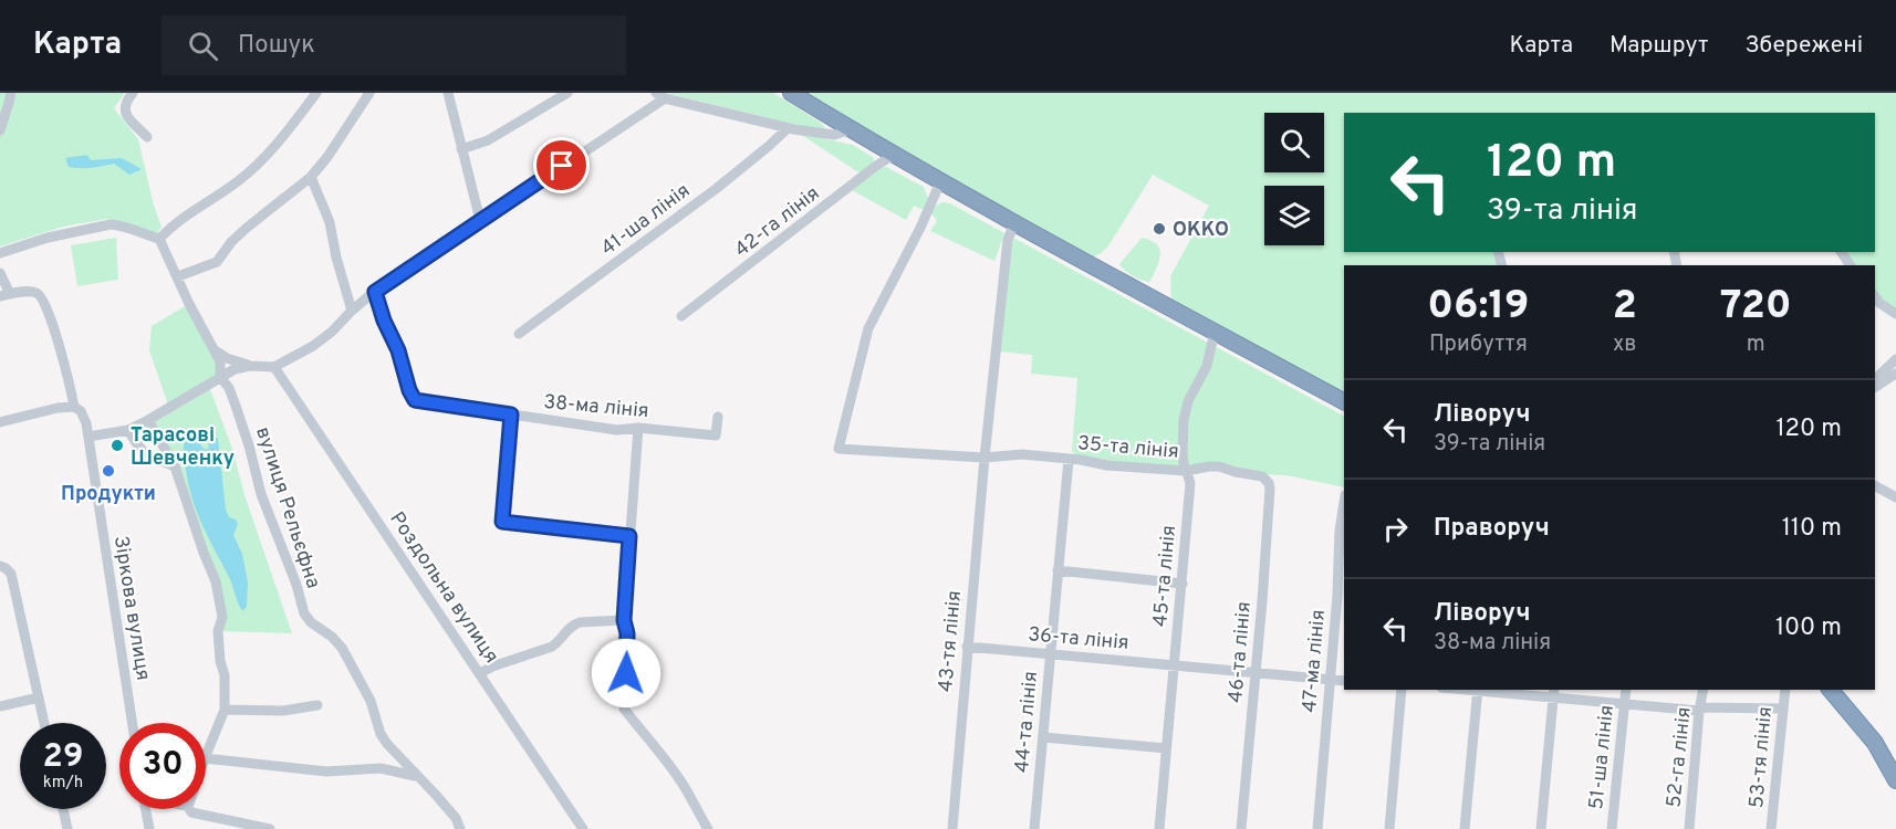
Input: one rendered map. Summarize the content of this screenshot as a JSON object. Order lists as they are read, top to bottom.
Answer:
{
  "streets": {
    "street": [
      "41-ша лінія",
      "42-га лінія",
      "38-ма лінія",
      "35-та лінія",
      "вулиця Рельєфна",
      "45-та лінія",
      "Роздольна вулиця",
      "Зіркова вулиця",
      "36-та лінія",
      "43-тя лінія",
      "46-та лінія",
      "47-ма лінія",
      "44-та лінія",
      "51-ша лінія",
      "52-га лінія",
      "53-тя лінія"
    ]
  },
  "crossings": [
    ["35-та лінія", "45-та лінія"],
    ["35-та лінія", "43-тя лінія"],
    ["35-та лінія", "46-та лінія"],
    ["35-та лінія", "44-та лінія"],
    ["45-та лінія", "36-та лінія"],
    ["36-та лінія", "43-тя лінія"],
    ["36-та лінія", "46-та лінія"],
    ["36-та лінія", "47-ма лінія"],
    ["36-та лінія", "44-та лінія"]
  ],
  "places": ["ОККО", "Тарасові Шевченку", "Продукти"],
  "page": {
    "header": "Карта",
    "search": "Пошук",
    "nav": ["Карта", "Маршрут", "Збережені"],
    "turn": ["120 m", "39-та лінія"],
    "eta": [
      "06:19",
      "Прибуття",
      "2",
      "хв",
      "720",
      "m"
    ],
    "list": [
      {
        "name": "Ліворуч",
        "note": "39-та лінія",
        "value": "120 m"
      },
      {
        "name": "Праворуч",
        "value": "110 m"
      },
      {
        "name": "Ліворуч",
        "note": "38-ма лінія",
        "value": "100 m"
      }
    ],
    "speed": "29 km/h",
    "limit": "30"
  }
}
